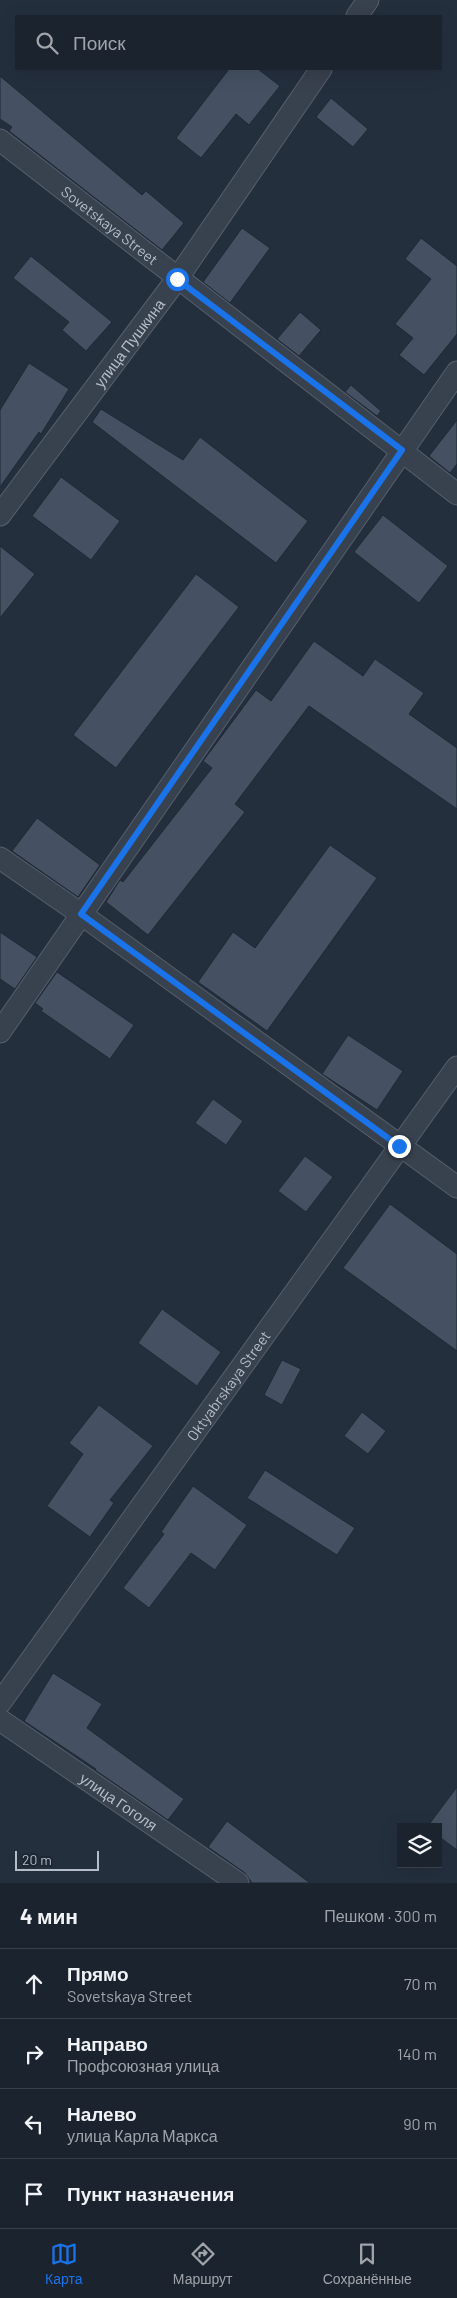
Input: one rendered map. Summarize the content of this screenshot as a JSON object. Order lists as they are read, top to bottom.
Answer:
{
  "streets": {
    "street": [
      "Sovetskaya Street",
      "улица Пушкина",
      "Oktyabrskaya Street",
      "улица Гоголя"
    ]
  },
  "crossings": [
    ["Sovetskaya Street", "улица Пушкина"]
  ],
  "scale_bar": "20 m",
  "page": {
    "search": "Поиск",
    "scale": "20 m",
    "heading": ["4 мин", "Пешком · 300 m"],
    "list": [
      ["Прямо", "Sovetskaya Street", "70 m"],
      ["Направо", "Профсоюзная улица", "140 m"],
      ["Налево", "улица Карла Маркса", "90 m"],
      "Пункт назначения"
    ],
    "nav": ["Карта", "Маршрут", "Сохранённые"]
  }
}
